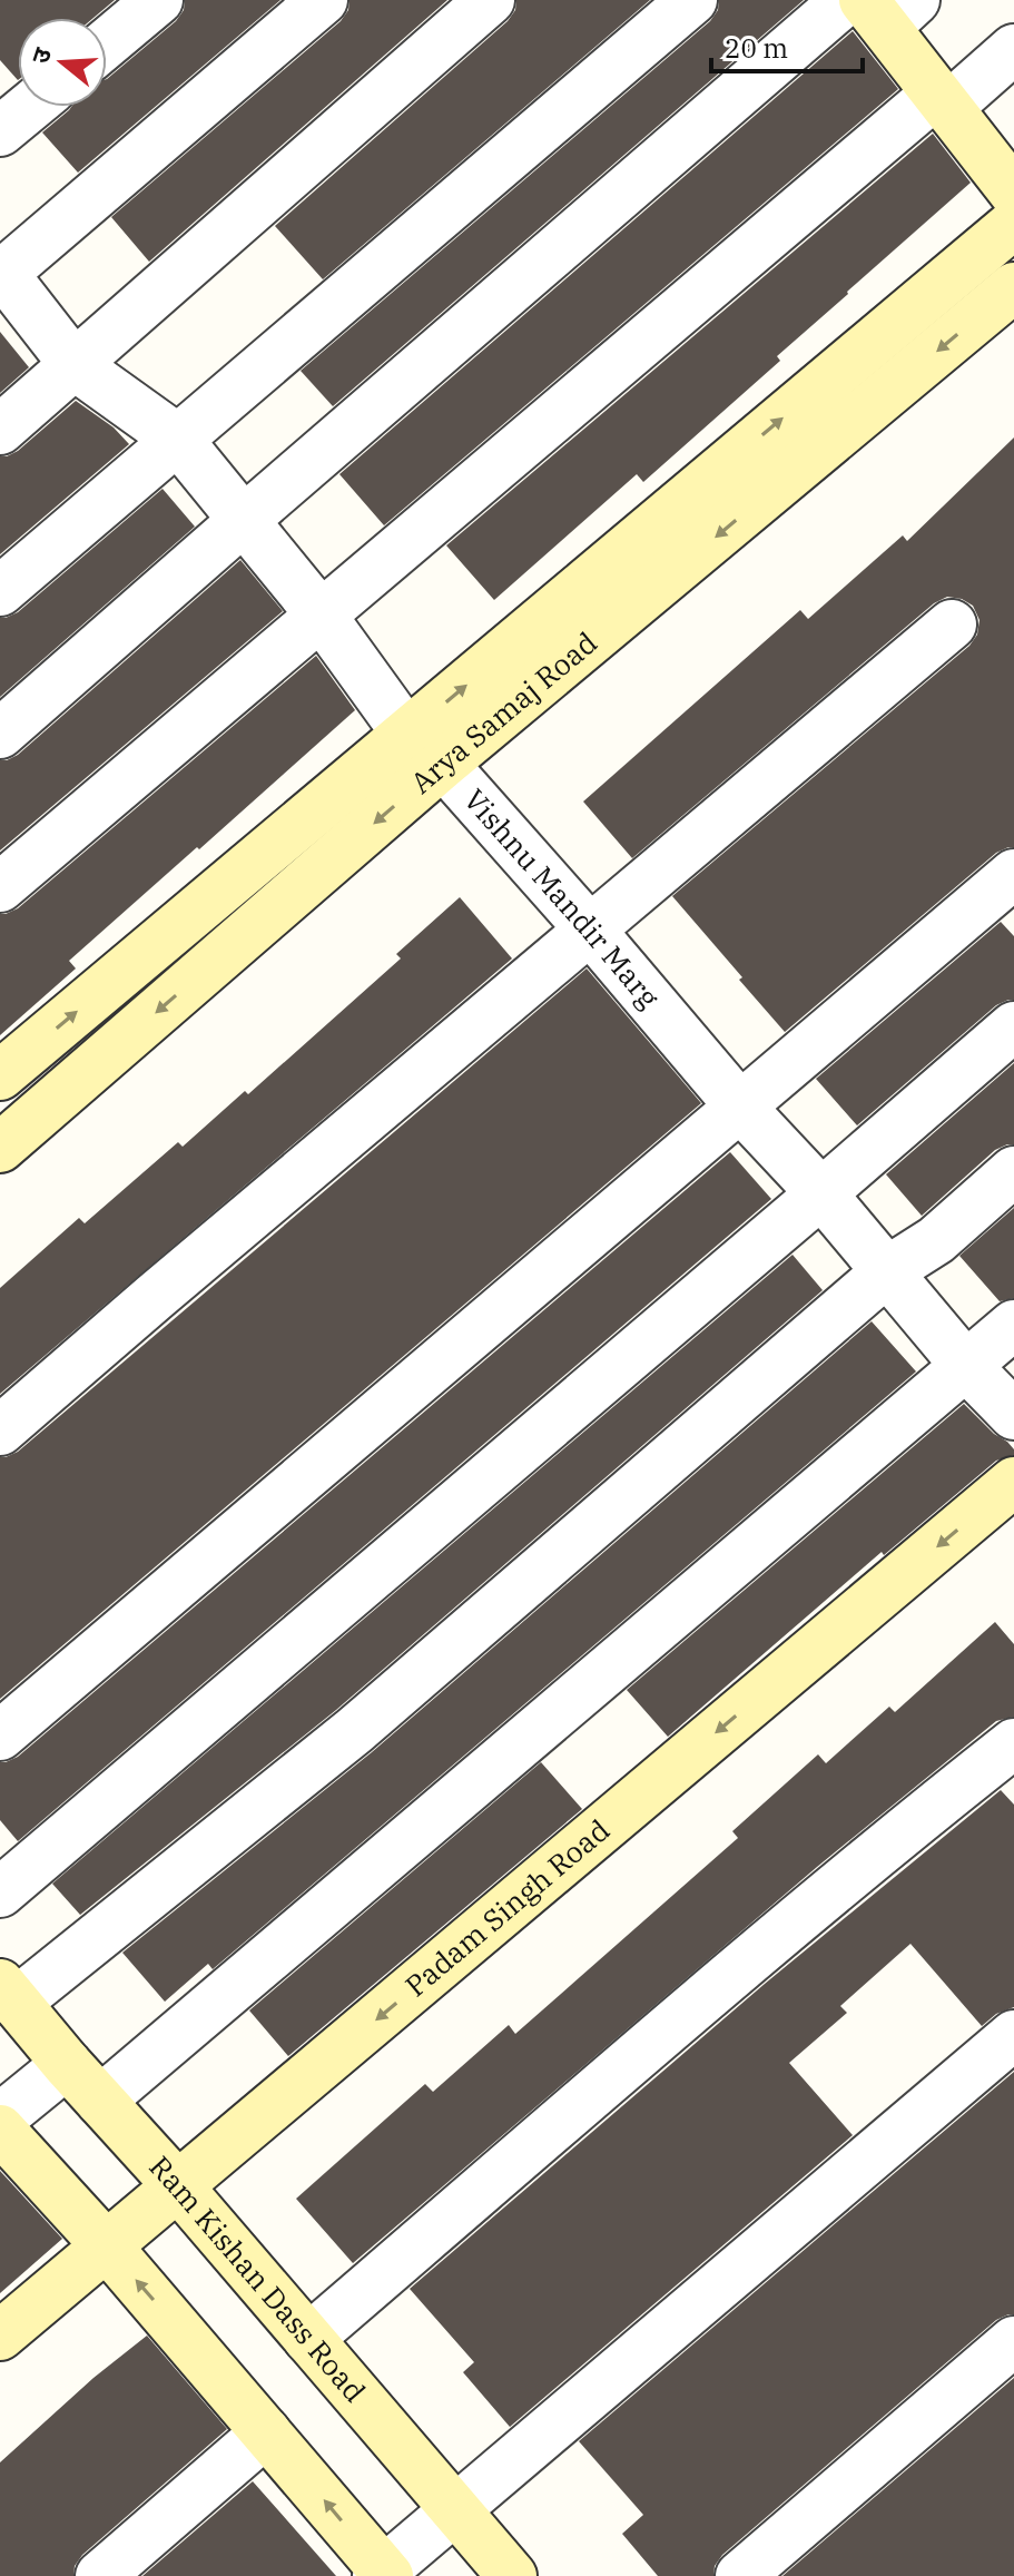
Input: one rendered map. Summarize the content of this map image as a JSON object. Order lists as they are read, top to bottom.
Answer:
{
  "streets": {
    "street": [
      "Arya Samaj Road",
      "Vishnu Mandir Marg",
      "Padam Singh Road",
      "Ram Kishan Dass Road"
    ]
  },
  "crossings": [
    ["Arya Samaj Road", "Vishnu Mandir Marg"],
    ["Padam Singh Road", "Ram Kishan Dass Road"]
  ],
  "scale_bar": "20 m",
  "north": "left"
}
